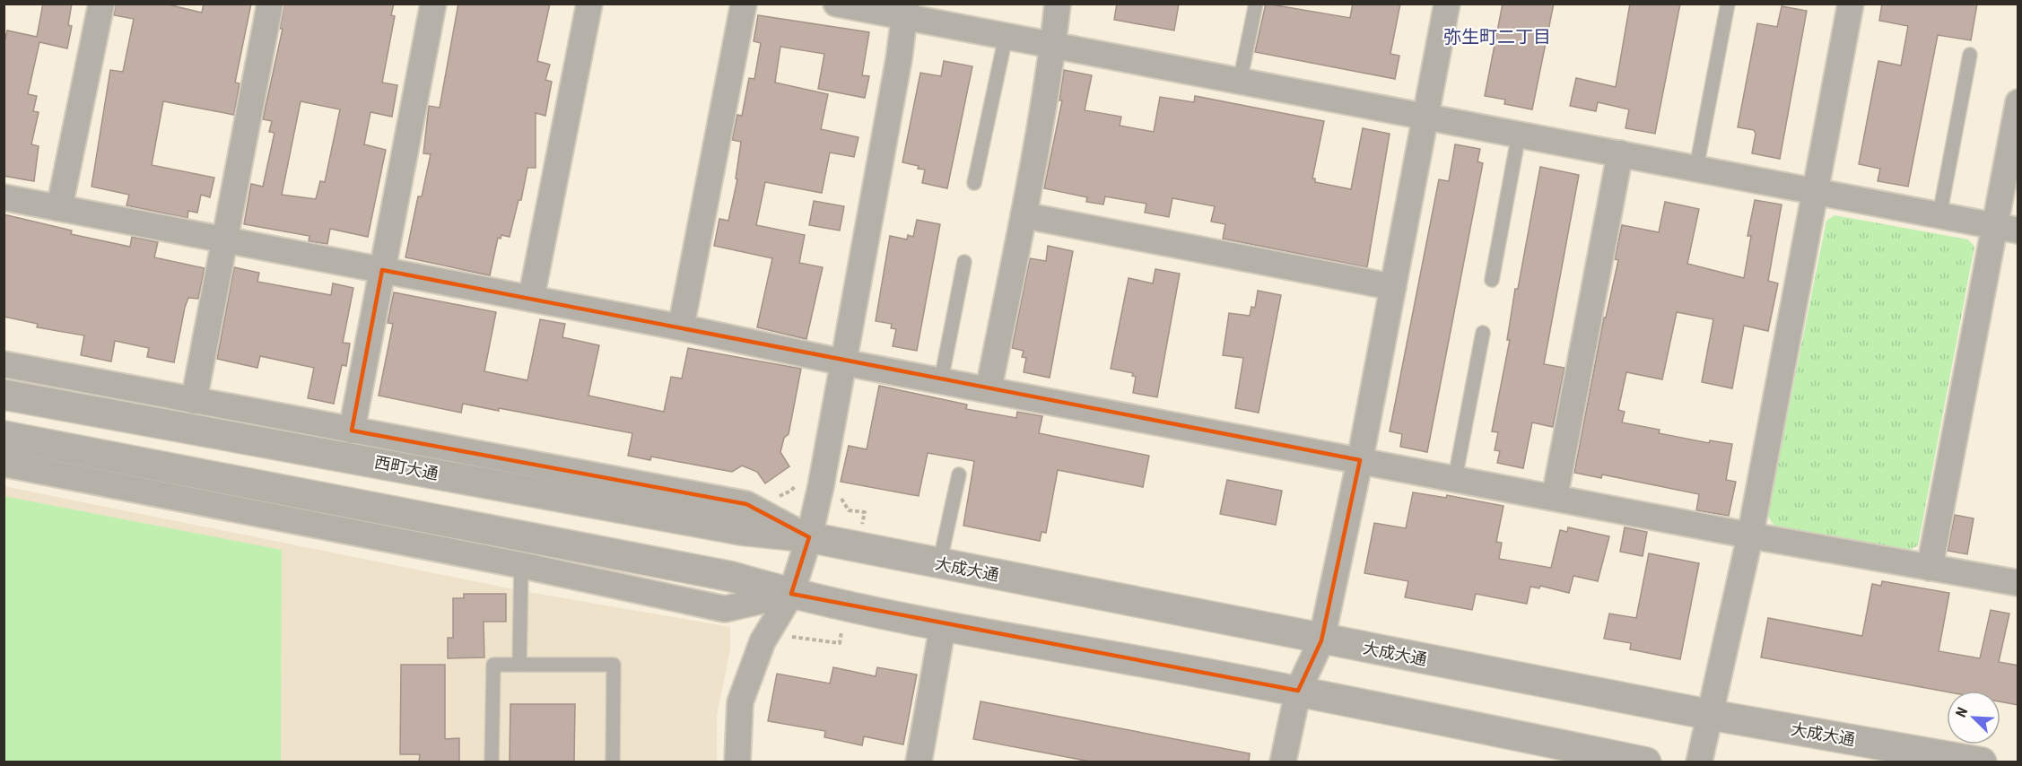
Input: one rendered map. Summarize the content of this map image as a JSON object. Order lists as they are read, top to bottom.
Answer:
{
  "streets": {
    "street": ["西町大通", "大成大通"]
  },
  "crossings": [
    ["西町大通", "大成大通"]
  ],
  "districts": ["弥生町二丁目"],
  "north": "top left"
}
